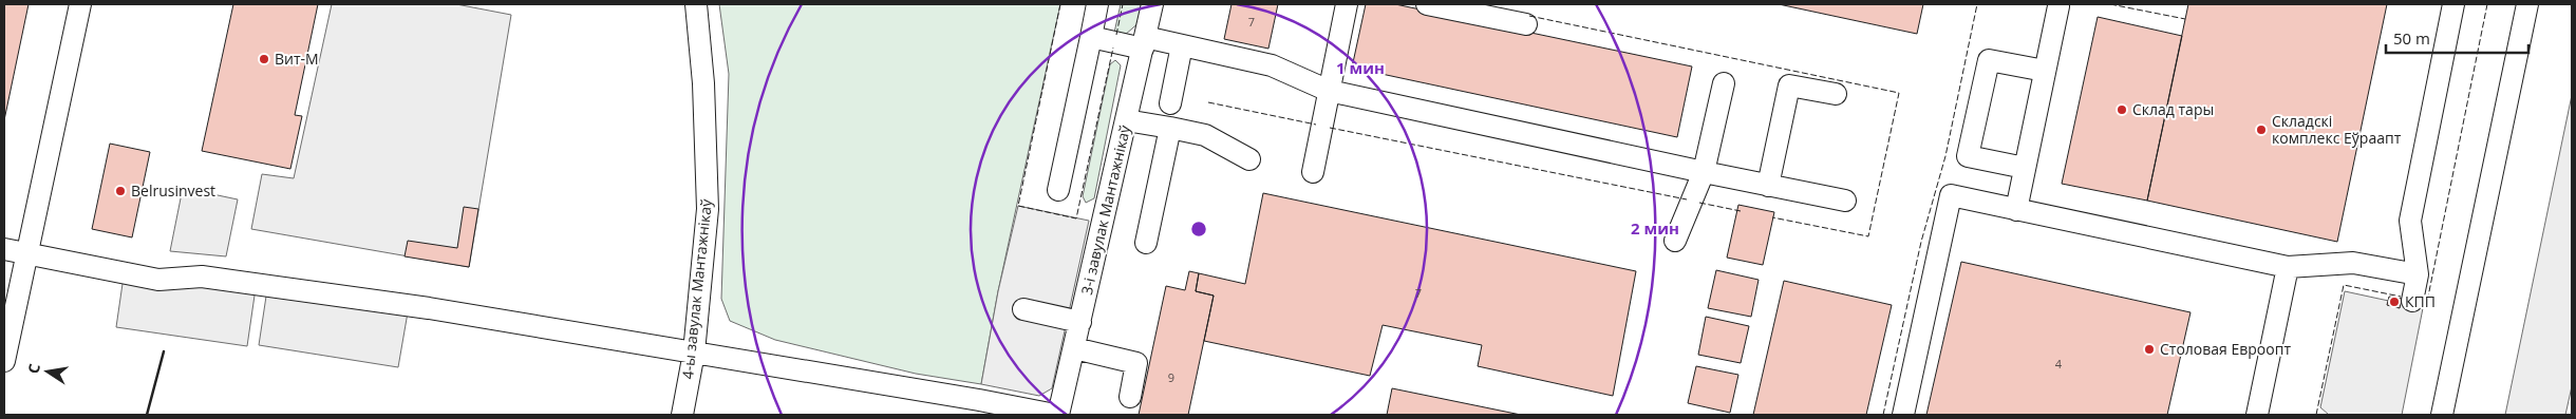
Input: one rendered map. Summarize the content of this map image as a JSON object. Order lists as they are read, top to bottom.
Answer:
{
  "streets": {
    "street": ["3-і завулак Мантажнікаў", "4-ы завулак Мантажнікаў"]
  },
  "crossings": [
    ["3-і завулак Мантажнікаў", "4-ы завулак Мантажнікаў"]
  ],
  "places": [
    "Вит-М",
    "Склад тары",
    "Складскі комплекс Еўраапт",
    "Belrusinvest",
    "КПП",
    "Столовая Евроопт"
  ],
  "house_numbers": [
    "7",
    "7",
    "4",
    "9"
  ],
  "scale_bar": "50 m",
  "north": "left",
  "rings": ["1 мин", "2 мин"]
}
